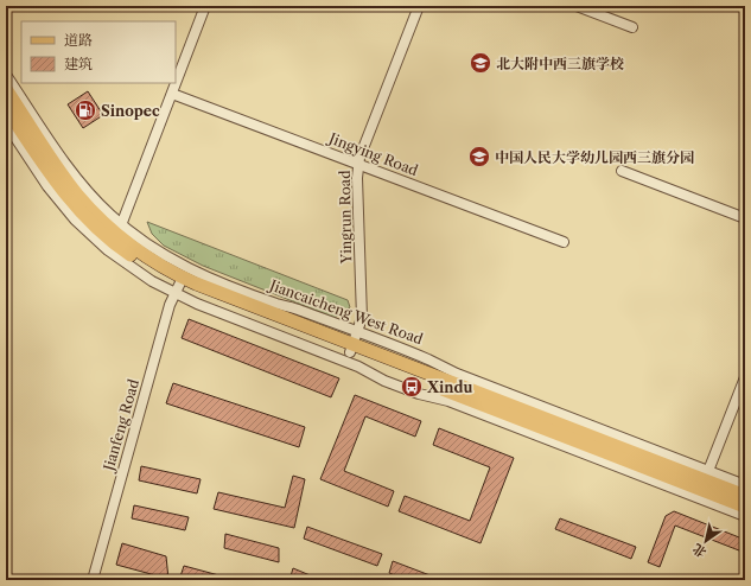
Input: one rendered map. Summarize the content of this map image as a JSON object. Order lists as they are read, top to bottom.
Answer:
{
  "streets": {
    "main road": ["Jiancaicheng West Road"],
    "street": ["Jingying Road", "Yingrun Road", "Jianfeng Road"]
  },
  "crossings": [
    ["Jingying Road", "Yingrun Road"],
    ["Yingrun Road", "Jiancaicheng West Road"],
    ["Jiancaicheng West Road", "Jianfeng Road"]
  ],
  "places": {
    "school or university": ["北大附中西三旗学校", "中国人民大学幼儿园西三旗分园"],
    "fuel station": ["Sinopec"],
    "bus stop": ["Xindu"]
  },
  "legend": ["道路", "建筑"],
  "north": "bottom left"
}
